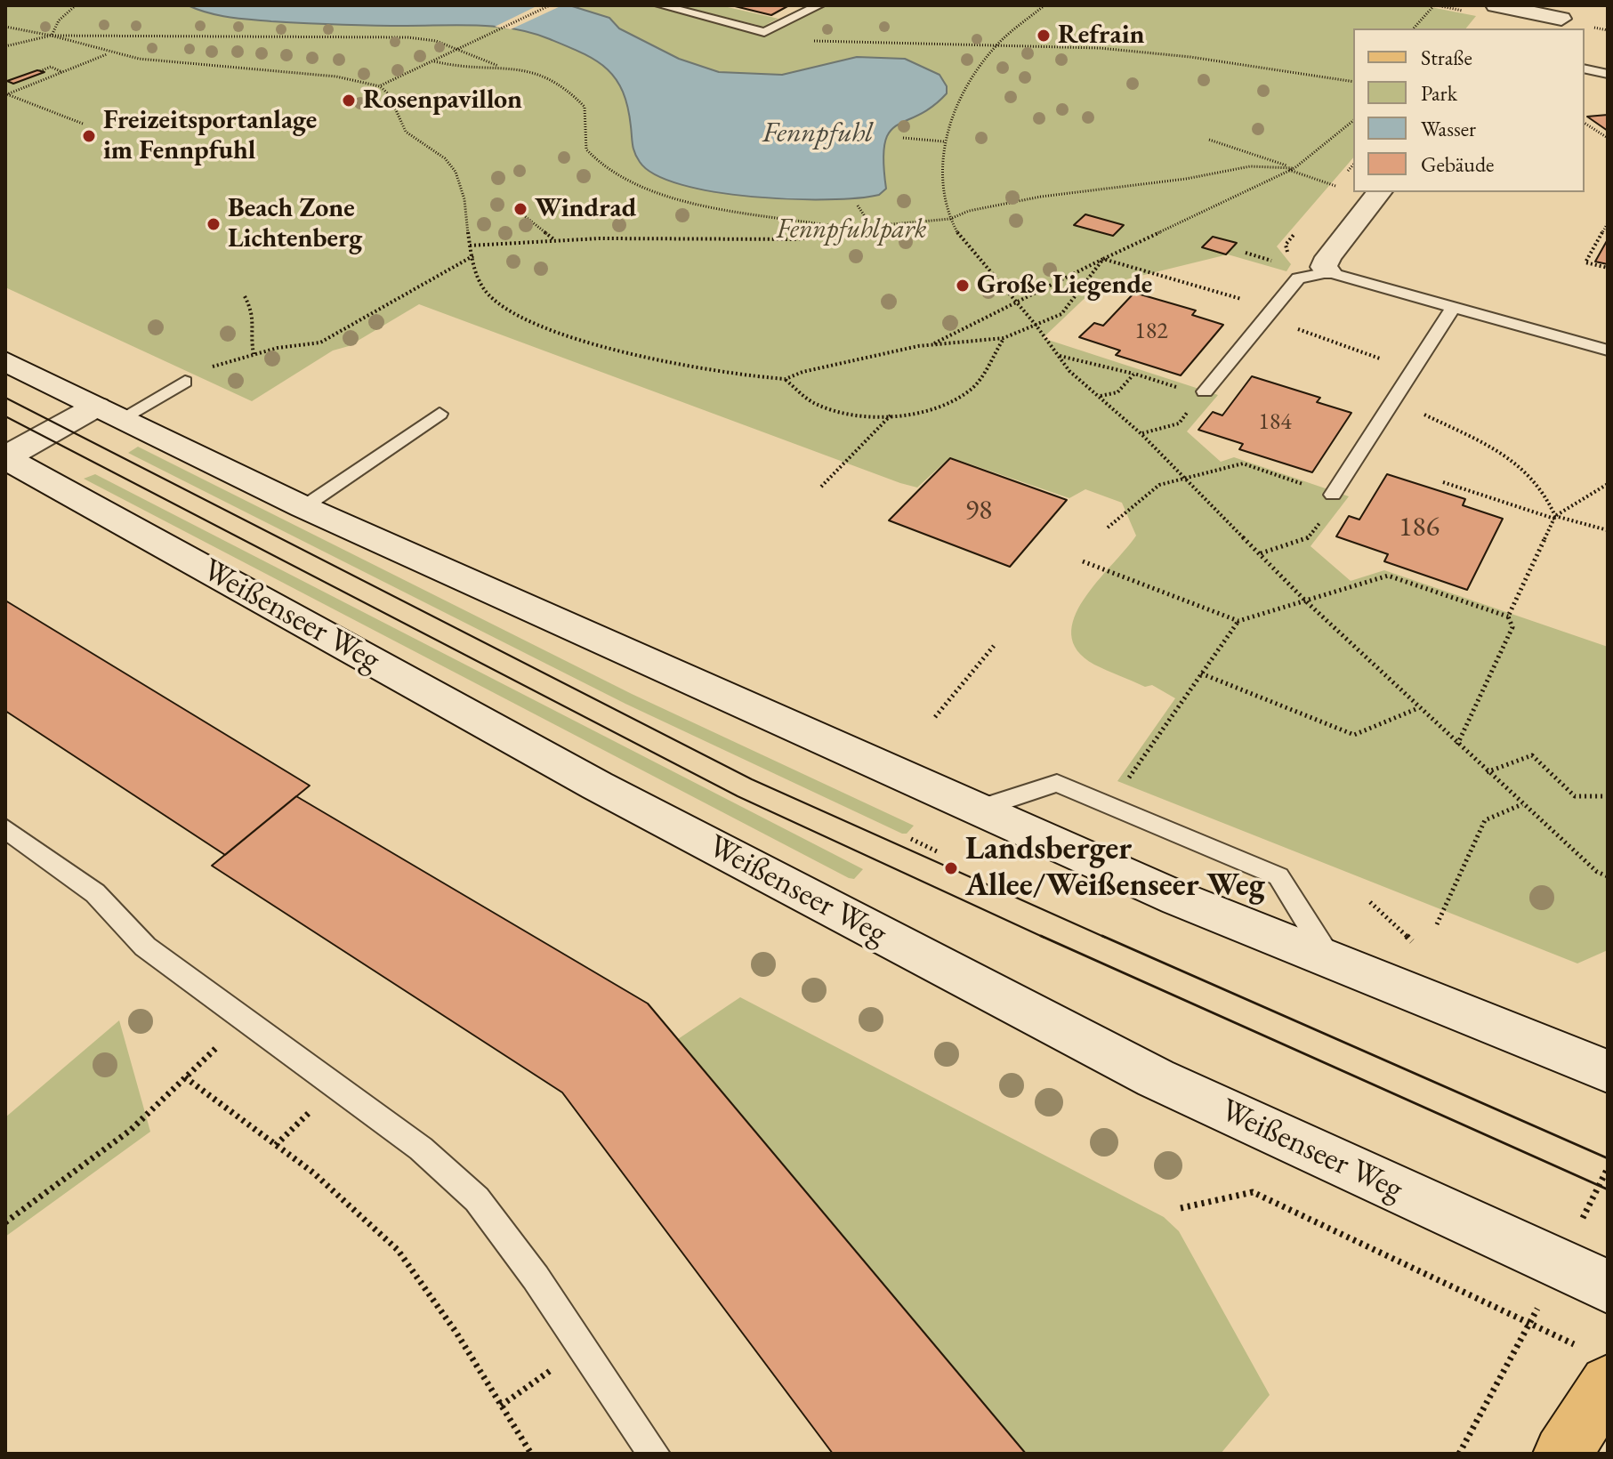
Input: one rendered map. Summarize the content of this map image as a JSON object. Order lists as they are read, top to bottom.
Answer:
{
  "streets": {
    "main road": ["Weißenseer Weg"]
  },
  "water": ["Fennpfuhl"],
  "parks": ["Fennpfuhlpark"],
  "places": [
    "Refrain",
    "Rosenpavillon",
    "Freizeitsportanlage im Fennpfuhl",
    "Windrad",
    "Beach Zone Lichtenberg",
    "Große Liegende",
    "Landsberger Allee/Weißenseer Weg"
  ],
  "house_numbers": [
    "182",
    "184",
    "98",
    "186"
  ],
  "legend": [
    "Straße",
    "Park",
    "Wasser",
    "Gebäude"
  ]
}
